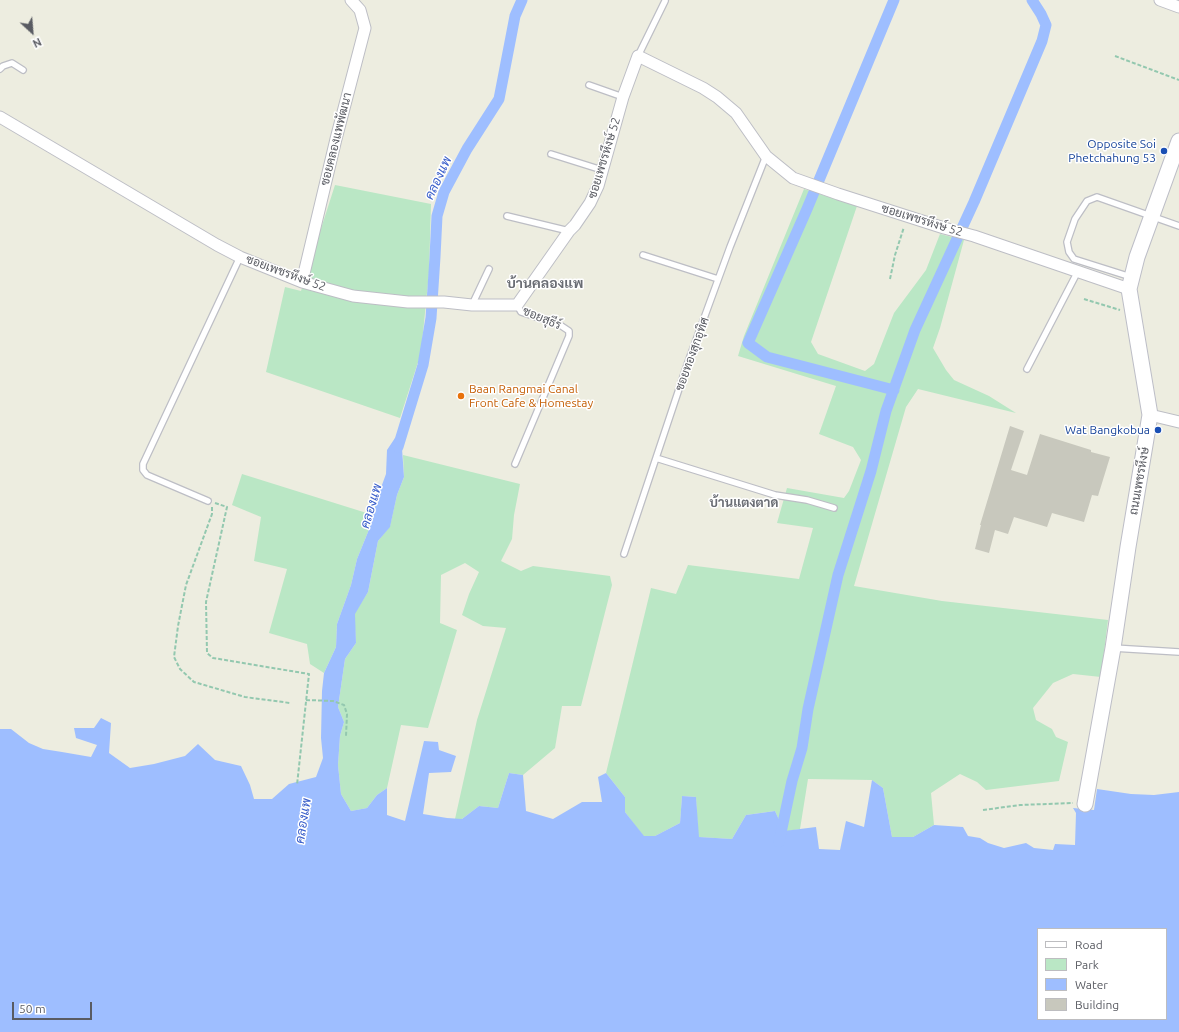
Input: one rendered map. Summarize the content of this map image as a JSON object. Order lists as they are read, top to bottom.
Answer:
{
  "streets": {
    "main road": ["ถนนเพชรหึงษ์"],
    "street": ["ซอยคลองแพพัฒนา", "ซอยเพชรหึงษ์ 52"],
    "lane": ["ซอยสุธีร์", "ซอยทองสุกอุทิศ"]
  },
  "crossings": [
    ["ซอยคลองแพพัฒนา", "ซอยเพชรหึงษ์ 52"],
    ["ซอยเพชรหึงษ์ 52", "ซอยสุธีร์"],
    ["ซอยเพชรหึงษ์ 52", "ซอยทองสุกอุทิศ"],
    ["ซอยเพชรหึงษ์ 52", "ถนนเพชรหึงษ์"]
  ],
  "districts": ["บ้านคลองแพ", "บ้านแตงตาด"],
  "water": ["คลองแพ"],
  "places": ["Opposite Soi Phetchahung 53", "Baan Rangmai Canal Front Cafe & Homestay", "Wat Bangkobua"],
  "legend": [
    "Road",
    "Park",
    "Water",
    "Building"
  ],
  "scale_bar": "50 m",
  "north": "bottom right"
}
